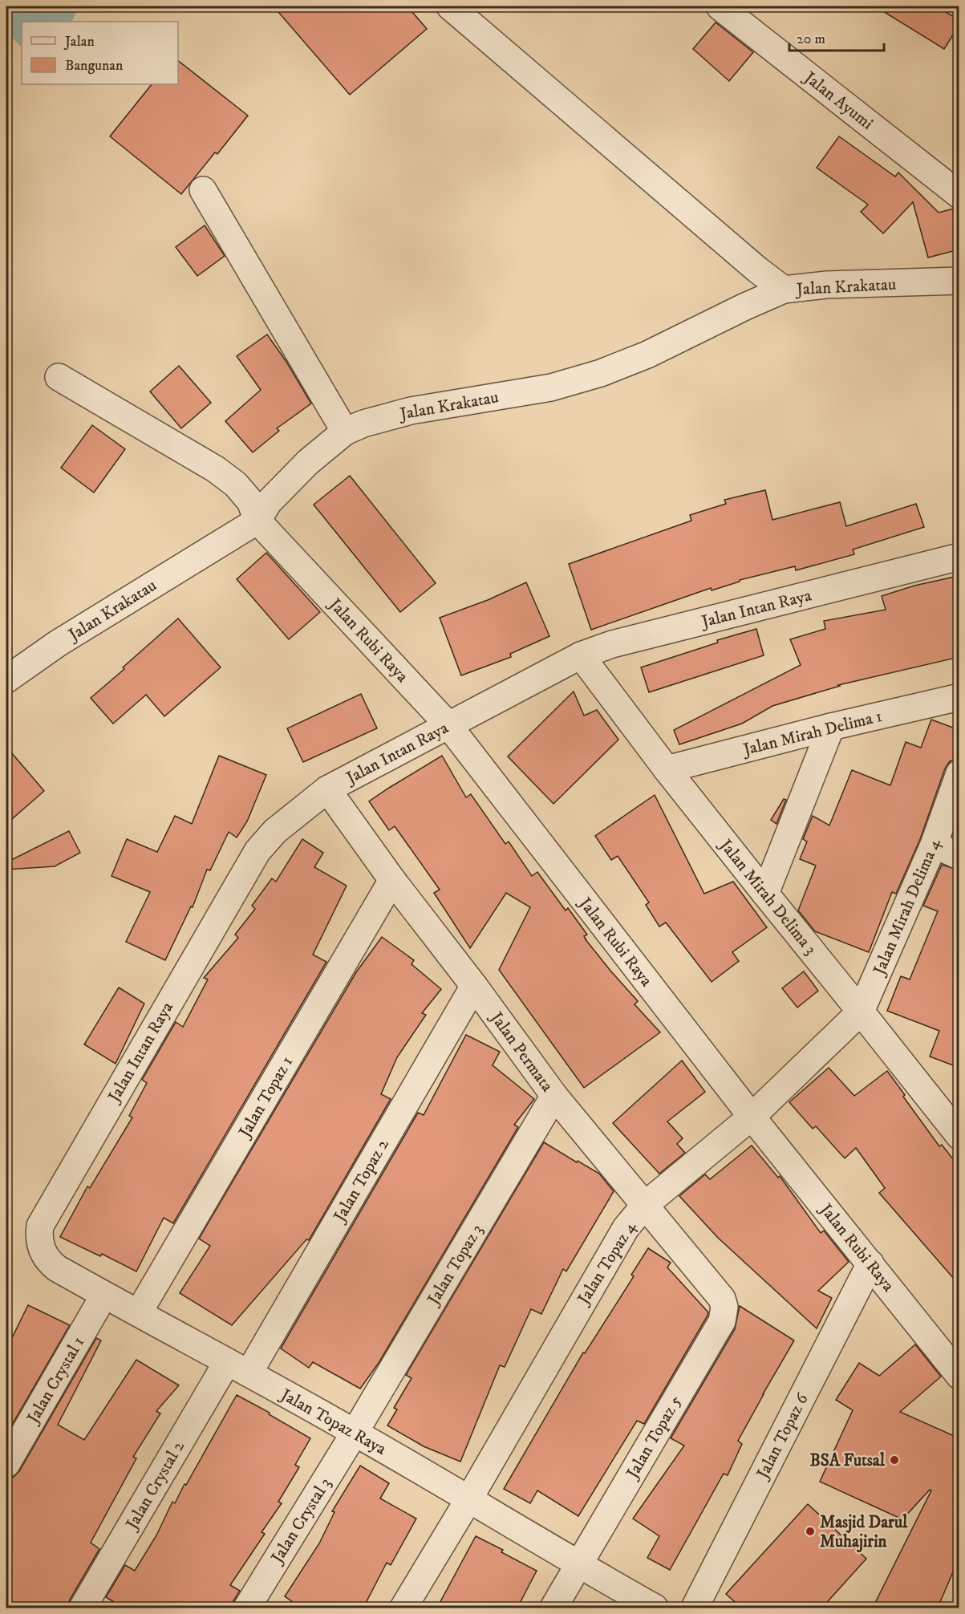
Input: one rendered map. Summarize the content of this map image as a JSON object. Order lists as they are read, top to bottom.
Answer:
{
  "streets": {
    "street": [
      "Jalan Ayumi",
      "Jalan Krakatau",
      "Jalan Intan Raya",
      "Jalan Rubi Raya",
      "Jalan Mirah Delima 1",
      "Jalan Mirah Delima 3",
      "Jalan Mirah Delima 4",
      "Jalan Permata",
      "Jalan Topaz 1",
      "Jalan Topaz 2",
      "Jalan Topaz 4",
      "Jalan Topaz 3",
      "Jalan Crystal 1",
      "Jalan Topaz Raya",
      "Jalan Topaz 6",
      "Jalan Topaz 5",
      "Jalan Crystal 2",
      "Jalan Crystal 3"
    ]
  },
  "crossings": [
    ["Jalan Krakatau", "Jalan Rubi Raya"],
    ["Jalan Intan Raya", "Jalan Rubi Raya"],
    ["Jalan Intan Raya", "Jalan Mirah Delima 3"],
    ["Jalan Intan Raya", "Jalan Permata"],
    ["Jalan Intan Raya", "Jalan Topaz Raya"],
    ["Jalan Rubi Raya", "Jalan Topaz 4"],
    ["Jalan Rubi Raya", "Jalan Topaz 6"],
    ["Jalan Mirah Delima 1", "Jalan Mirah Delima 3"],
    ["Jalan Mirah Delima 3", "Jalan Mirah Delima 4"],
    ["Jalan Mirah Delima 3", "Jalan Topaz 4"],
    ["Jalan Mirah Delima 4", "Jalan Topaz 4"],
    ["Jalan Permata", "Jalan Topaz 1"],
    ["Jalan Permata", "Jalan Topaz 2"],
    ["Jalan Permata", "Jalan Topaz 4"],
    ["Jalan Permata", "Jalan Topaz 3"],
    ["Jalan Permata", "Jalan Topaz 5"],
    ["Jalan Topaz 1", "Jalan Topaz Raya"],
    ["Jalan Topaz 2", "Jalan Topaz Raya"],
    ["Jalan Topaz 2", "Jalan Crystal 2"],
    ["Jalan Topaz 4", "Jalan Topaz Raya"],
    ["Jalan Topaz 3", "Jalan Topaz Raya"],
    ["Jalan Topaz 3", "Jalan Crystal 3"],
    ["Jalan Crystal 1", "Jalan Topaz Raya"],
    ["Jalan Topaz Raya", "Jalan Topaz 5"],
    ["Jalan Topaz Raya", "Jalan Crystal 2"],
    ["Jalan Topaz Raya", "Jalan Crystal 3"]
  ],
  "places": ["BSA Futsal", "Masjid Darul Muhajirin"],
  "legend": ["Jalan", "Bangunan"],
  "scale_bar": "20 m"
}
